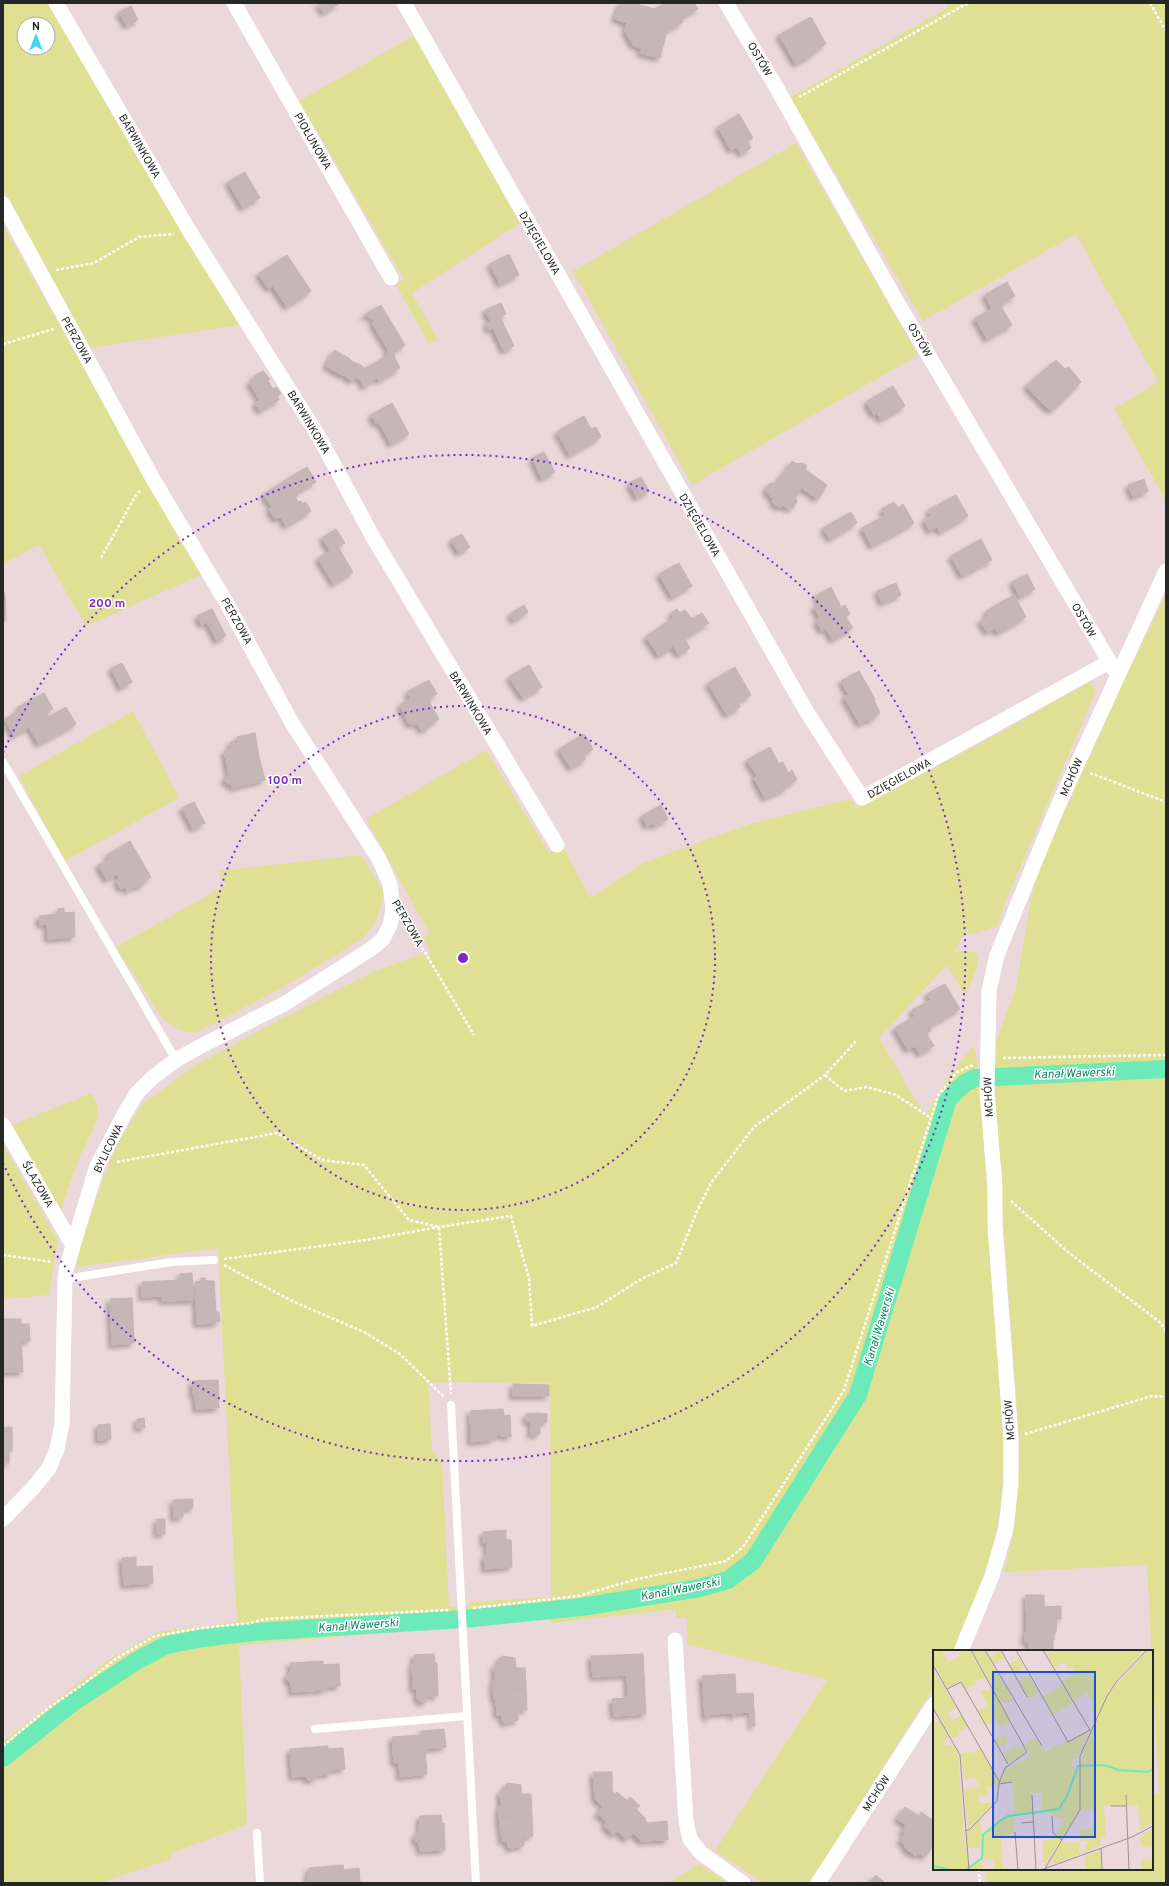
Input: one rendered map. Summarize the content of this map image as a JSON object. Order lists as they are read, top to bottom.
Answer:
{
  "streets": {
    "street": [
      "OSTÓW",
      "PIOŁUNOWA",
      "BARWINKOWA",
      "DZIĘGIELOWA",
      "PERZOWA",
      "MCHÓW",
      "BYLICOWA",
      "ŚLAZOWA"
    ]
  },
  "crossings": [
    ["OSTÓW", "DZIĘGIELOWA"],
    ["OSTÓW", "MCHÓW"],
    ["PERZOWA", "BYLICOWA"],
    ["BYLICOWA", "ŚLAZOWA"]
  ],
  "water": ["Kanał Wawerski"],
  "north": "top",
  "rings": ["200 m", "100 m"]
}
